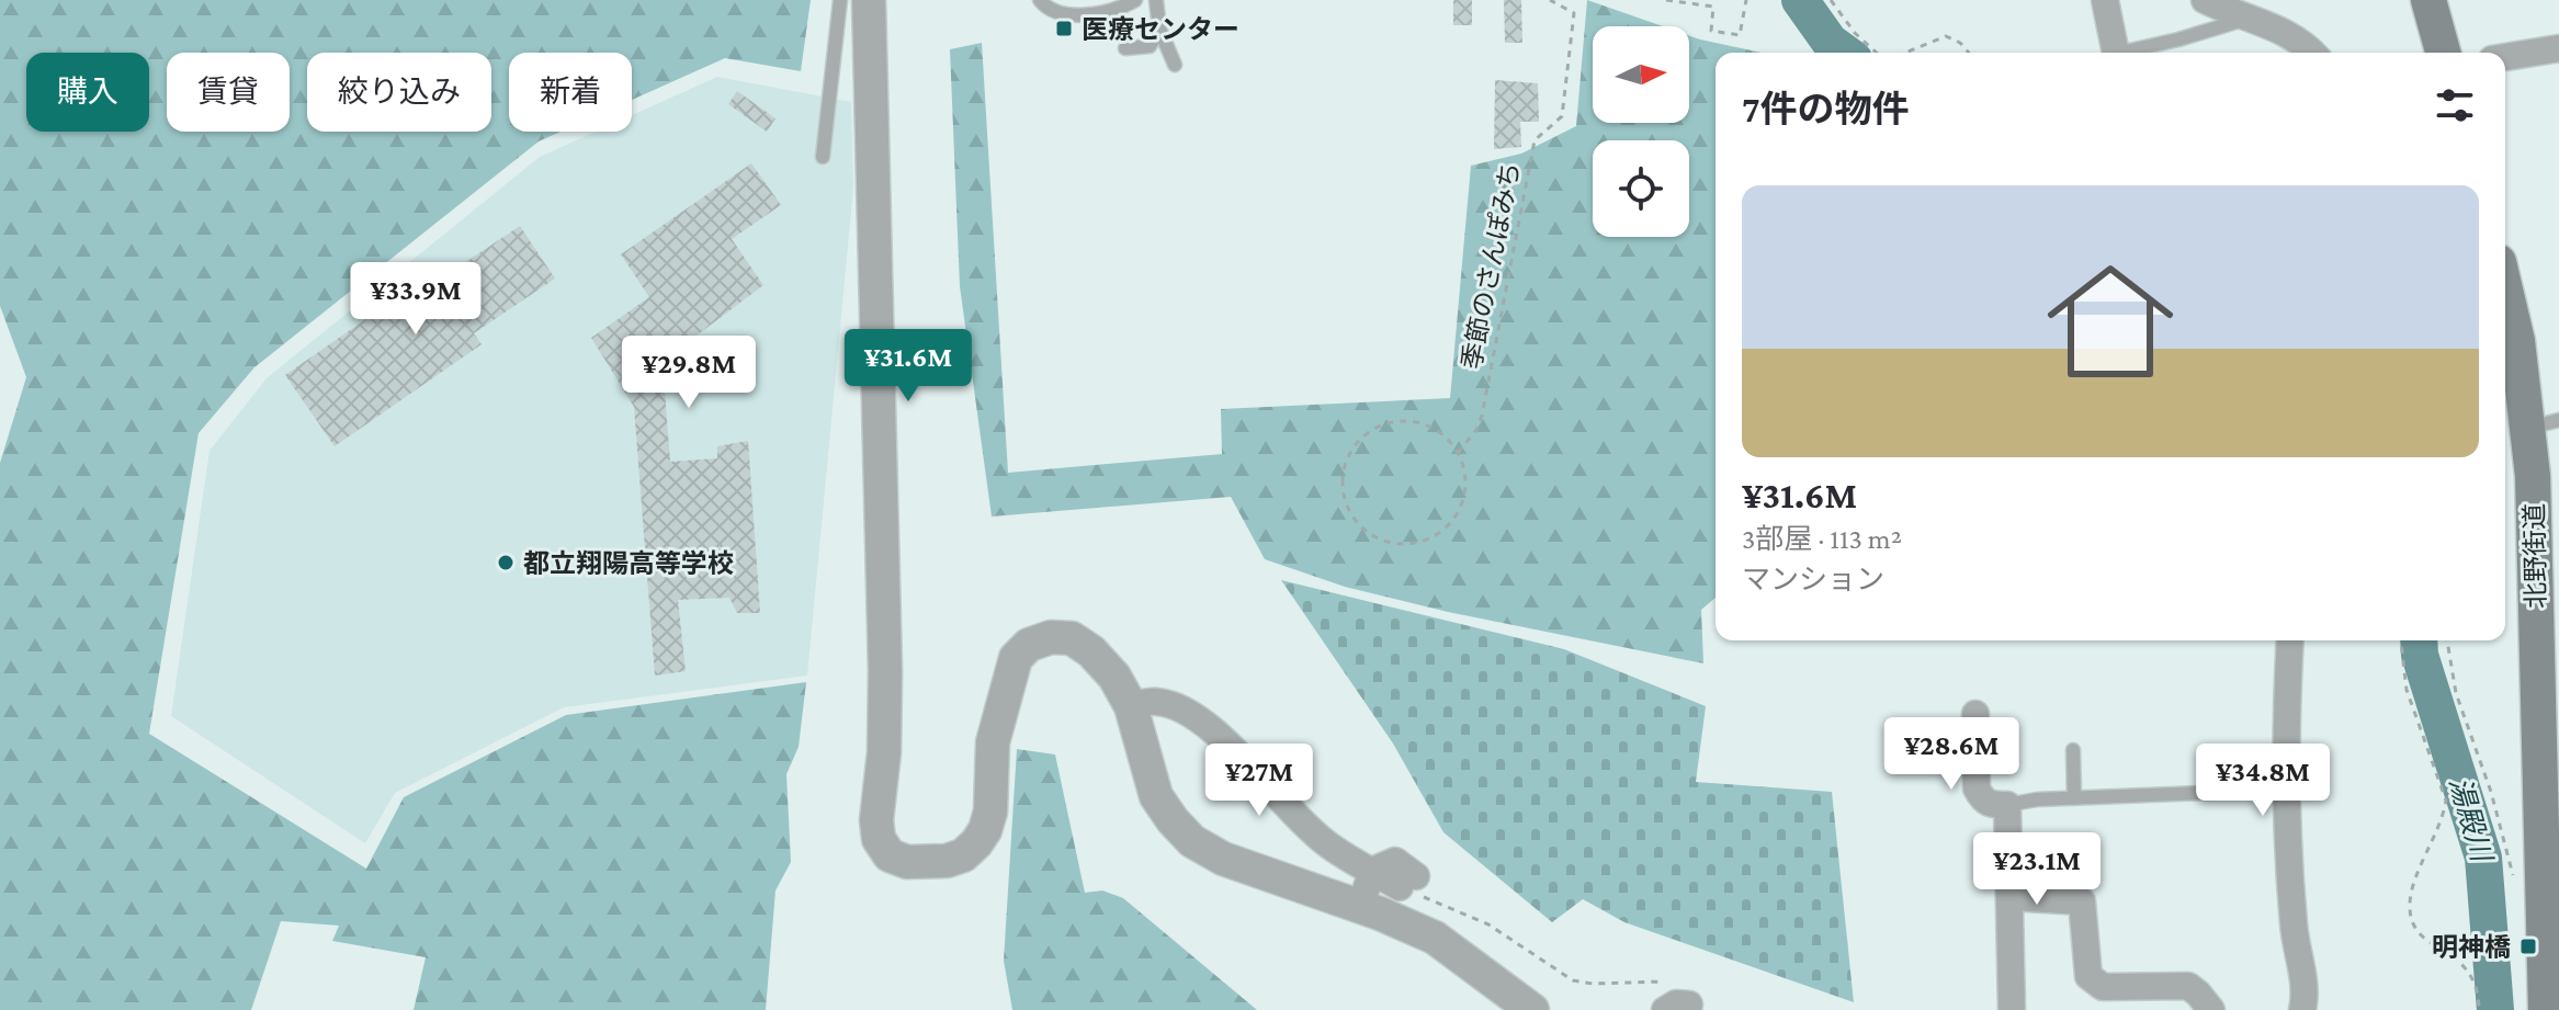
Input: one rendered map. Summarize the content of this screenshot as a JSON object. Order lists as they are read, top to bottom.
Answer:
{
  "streets": {
    "main road": ["北野街道"],
    "path": ["季節のさんぽみち"]
  },
  "water": ["湯殿川"],
  "places": {
    "transit": ["医療センター", "明神橋"],
    "other": ["都立翔陽高等学校"]
  },
  "north": "right",
  "page": {
    "chip": [
      "購入",
      "賃貸",
      "絞り込み",
      "新着"
    ],
    "heading": "7件の物件",
    "list": [
      {
        "name": "¥31.6M",
        "note": "3部屋 · 113 m² · マンション"
      }
    ],
    "price": [
      "¥33.9M",
      "¥31.6M",
      "¥29.8M",
      "¥28.6M",
      "¥27M",
      "¥34.8M",
      "¥23.1M"
    ]
  }
}
